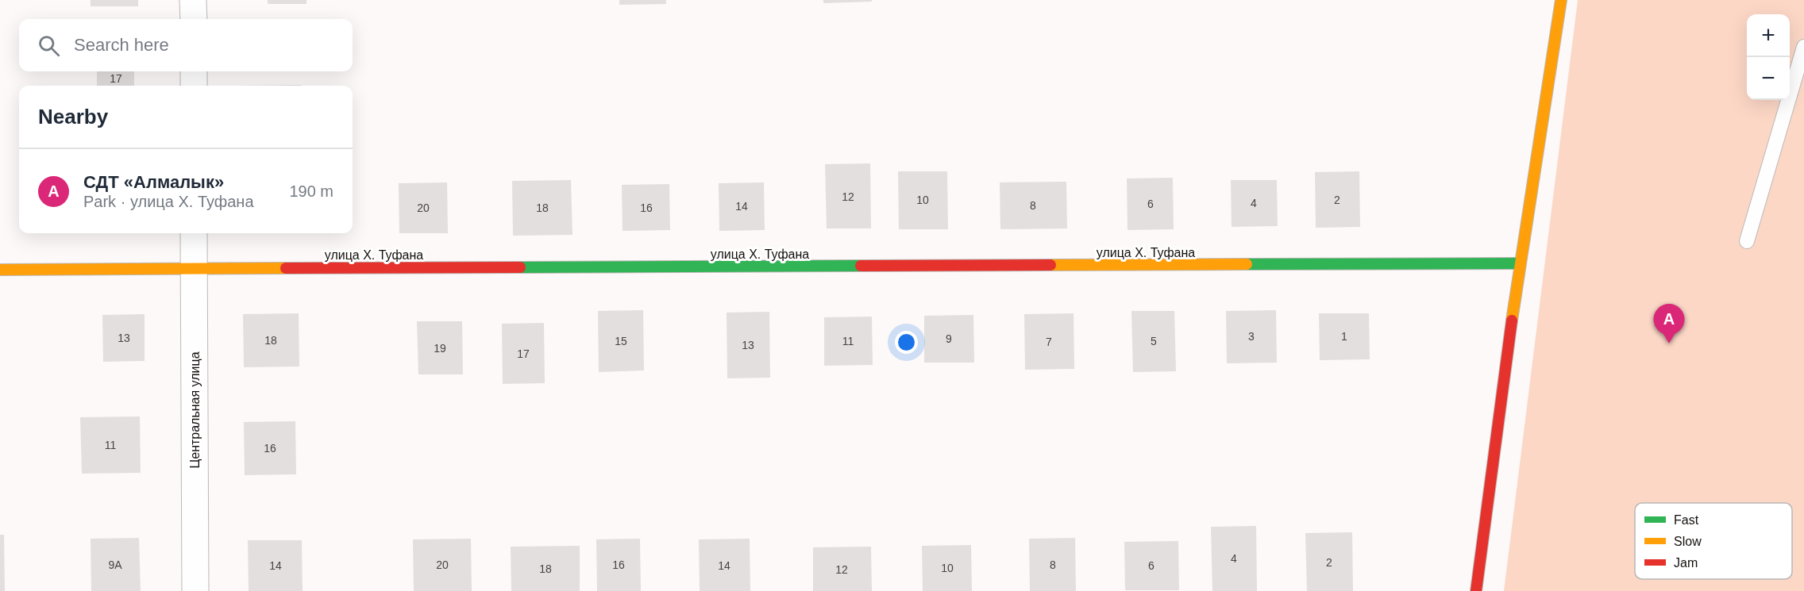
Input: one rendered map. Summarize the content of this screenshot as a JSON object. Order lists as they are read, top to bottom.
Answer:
{
  "streets": {
    "street": ["улица Х. Туфана", "Центральная улица"]
  },
  "crossings": [
    ["улица Х. Туфана", "Центральная улица"]
  ],
  "house_numbers": [
    "17",
    "12",
    "10",
    "2",
    "4",
    "6",
    "8",
    "14",
    "20",
    "18",
    "16",
    "3",
    "1",
    "13",
    "9",
    "18",
    "15",
    "11",
    "5",
    "7",
    "13",
    "19",
    "17",
    "11",
    "16",
    "4",
    "2",
    "9А",
    "20",
    "16",
    "8",
    "14",
    "14",
    "6",
    "10",
    "18",
    "12"
  ],
  "legend": ["Fast", "Slow", "Jam"],
  "page": {
    "map_buttons": ["+", "−"],
    "search": "Search here",
    "heading": "Nearby",
    "list": [
      {
        "mark": "A",
        "name": "СДТ «Алмалык»",
        "note": "Park · улица Х. Туфана",
        "value": "190 m"
      }
    ],
    "pins": "A"
  }
}
